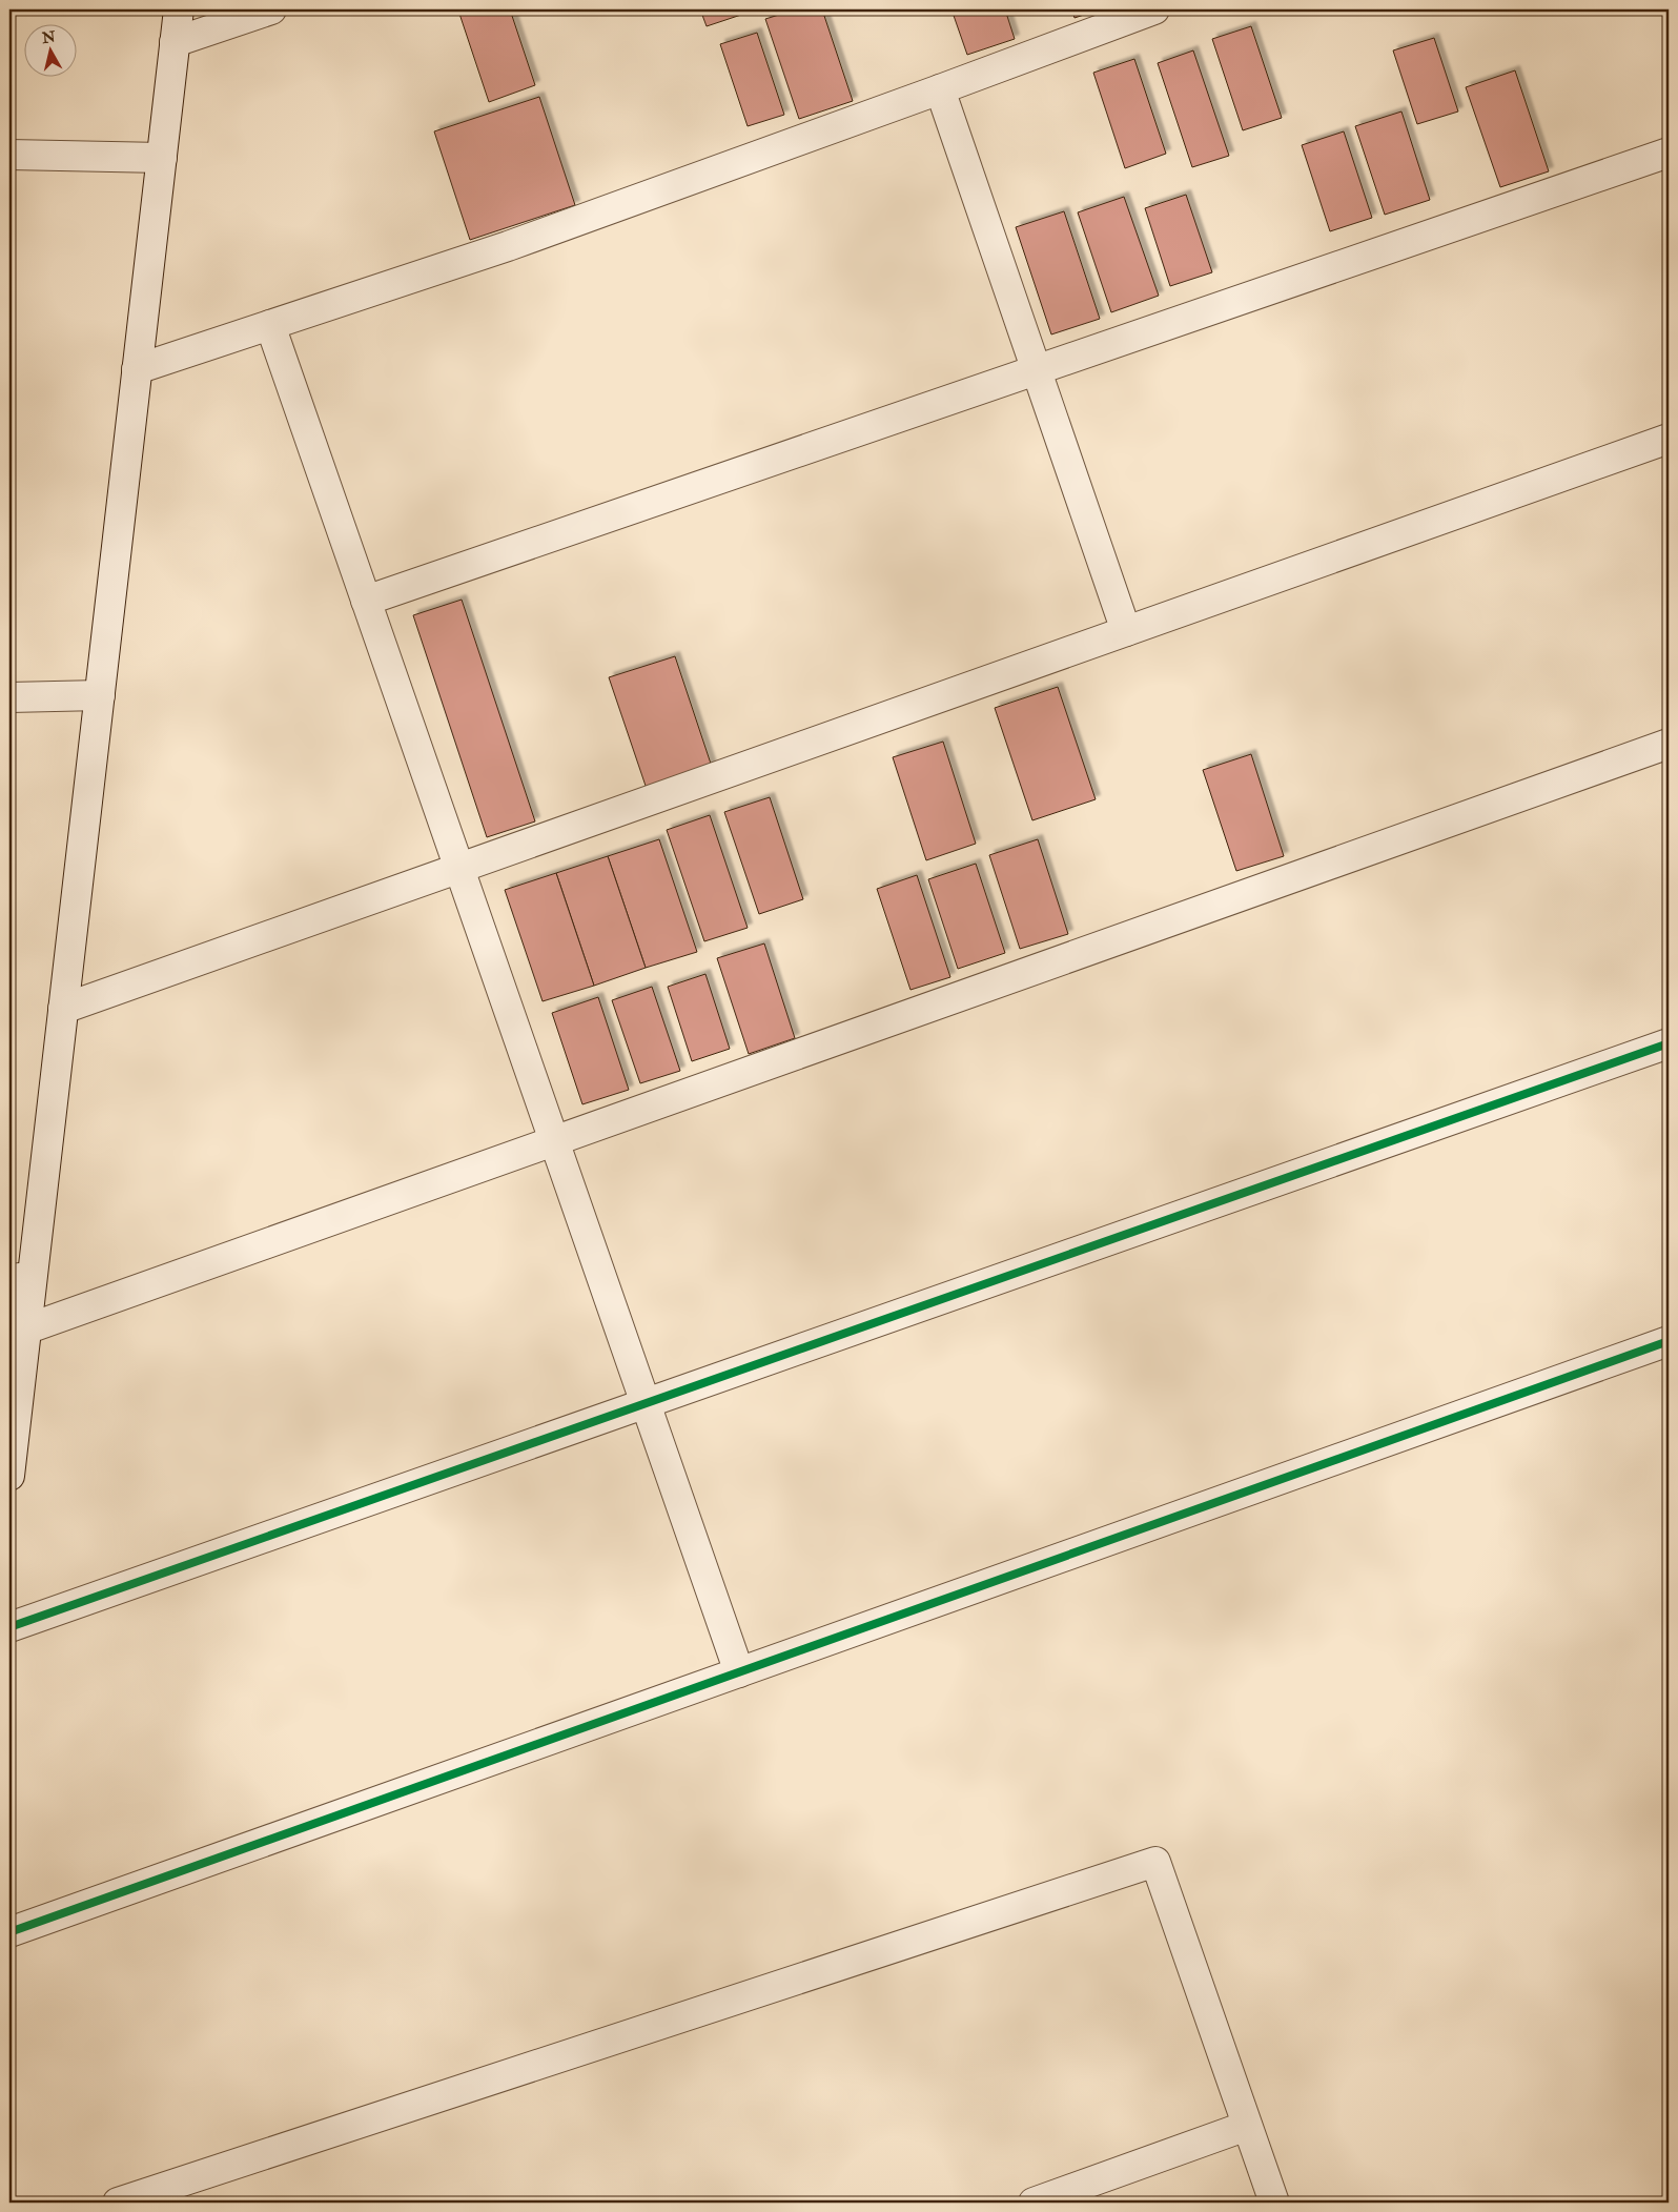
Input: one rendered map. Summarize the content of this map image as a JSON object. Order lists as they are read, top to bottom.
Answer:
{
  "north": "top"
}
